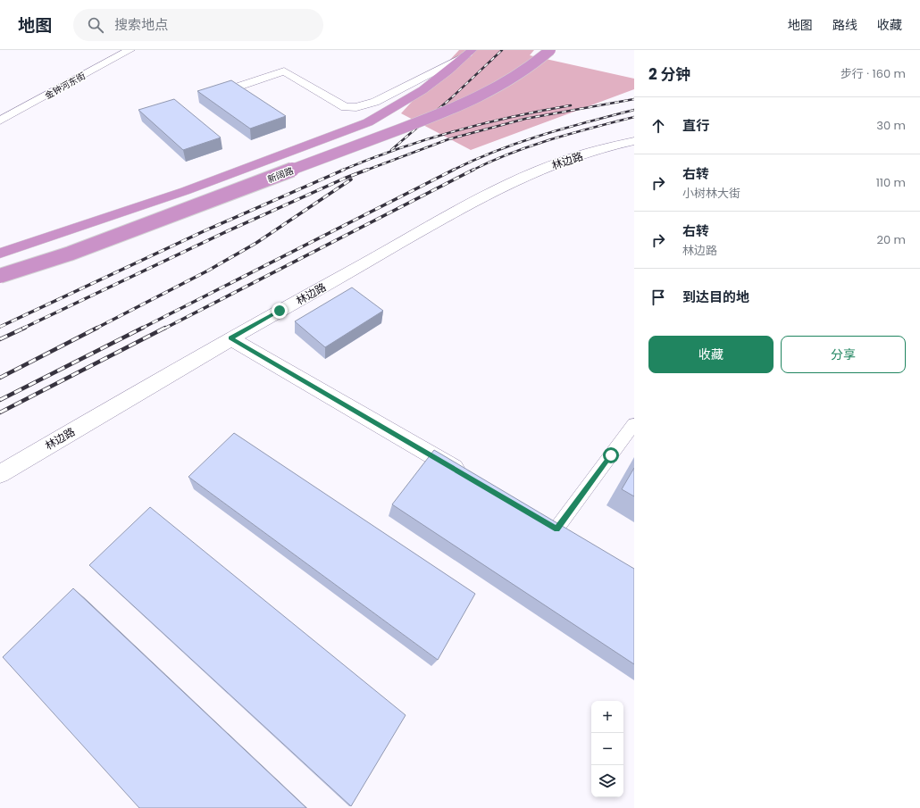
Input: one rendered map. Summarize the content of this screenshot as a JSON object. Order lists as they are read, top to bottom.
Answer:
{
  "streets": {
    "highway": ["新阔路"],
    "street": ["金钟河东街", "林边路"]
  },
  "page": {
    "header": "地图",
    "search": "搜索地点",
    "nav": ["地图", "路线", "收藏"],
    "heading": ["2 分钟", "步行 · 160 m"],
    "list": [
      ["直行", "30 m"],
      ["右转", "小树林大街", "110 m"],
      ["右转", "林边路", "20 m"],
      "到达目的地"
    ],
    "buttons": ["收藏", "分享"],
    "map_buttons": ["+", "−"]
  }
}
